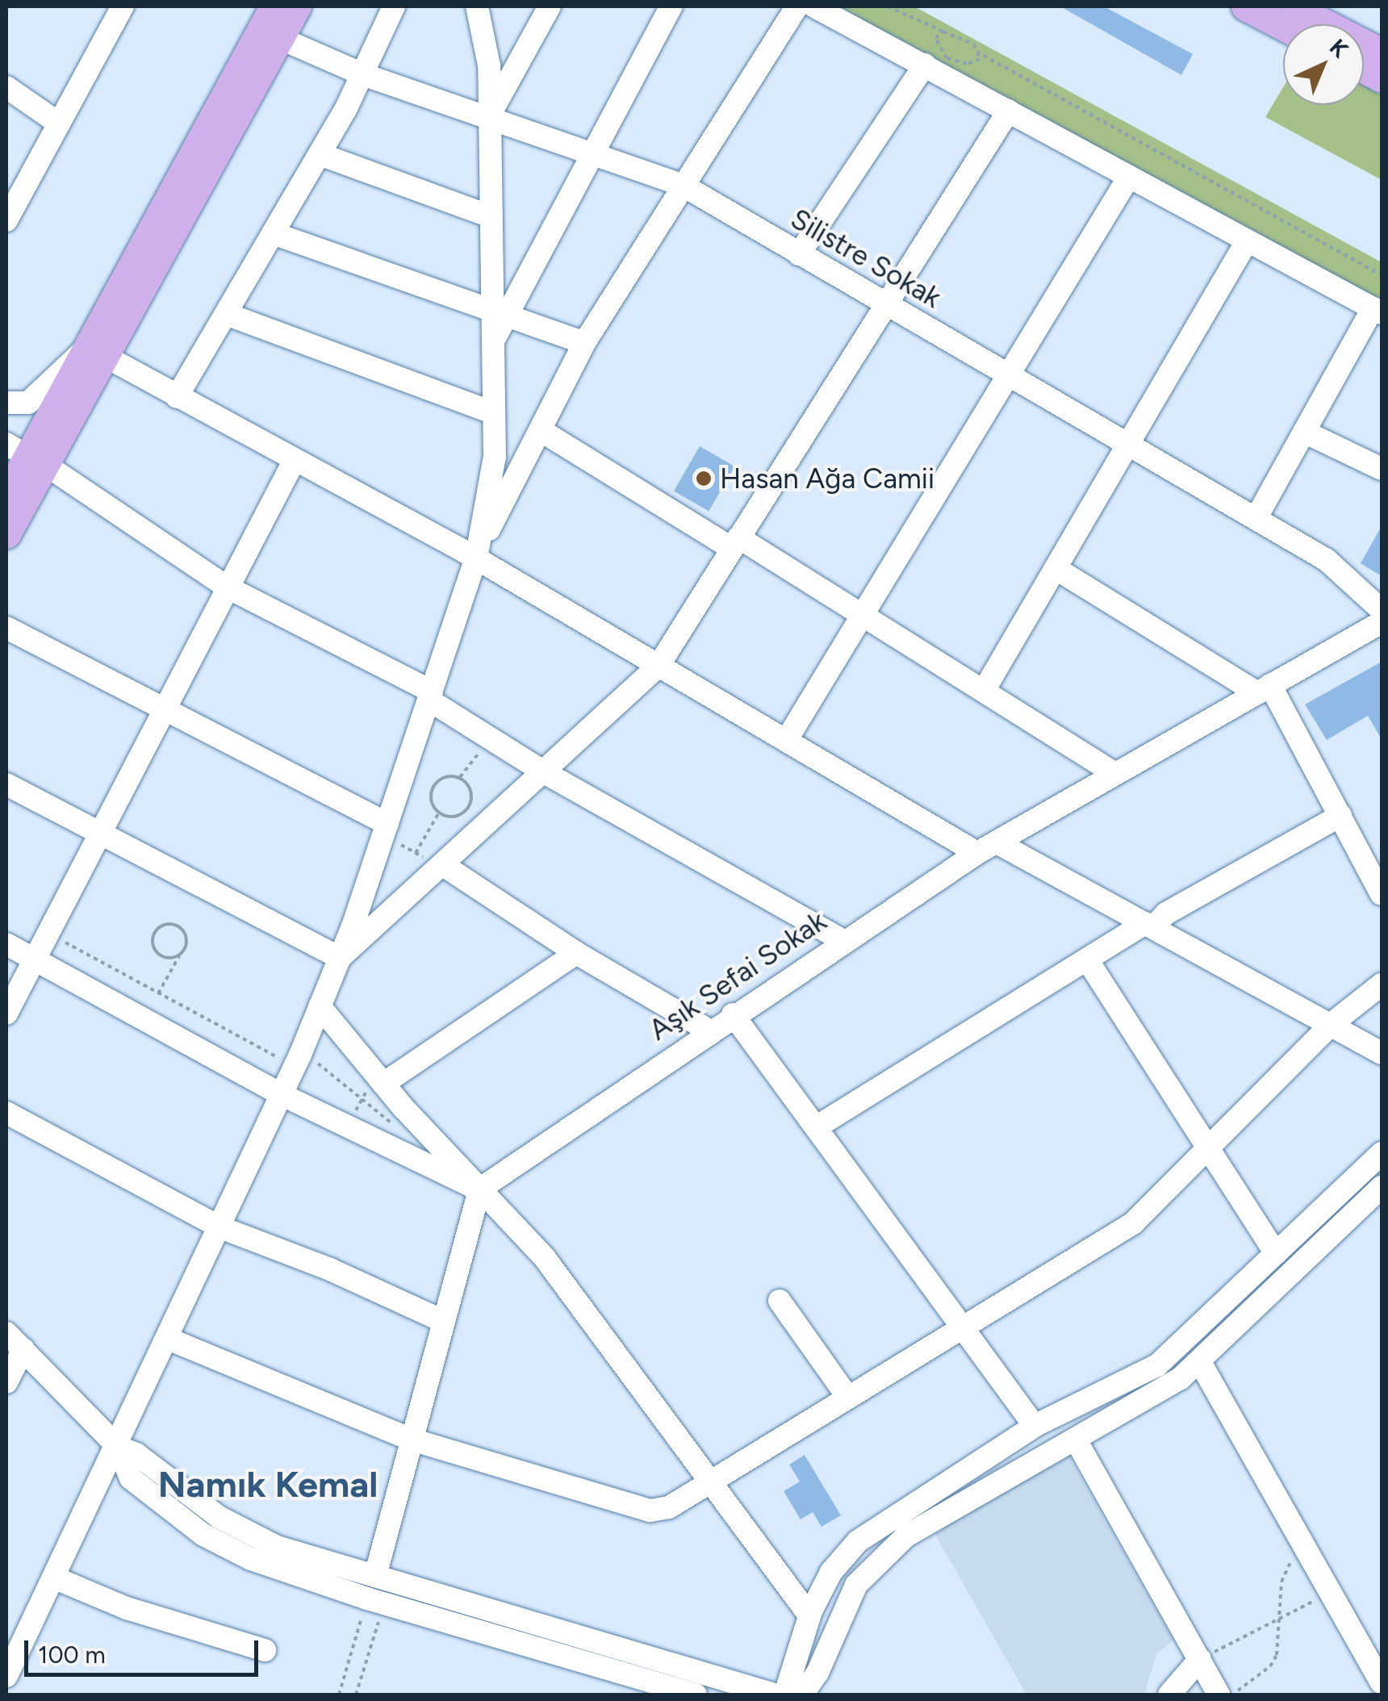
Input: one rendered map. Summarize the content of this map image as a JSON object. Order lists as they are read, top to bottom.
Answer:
{
  "streets": {
    "street": ["Silistre Sokak", "Aşık Sefai Sokak"]
  },
  "districts": ["Namık Kemal"],
  "places": ["Hasan Ağa Camii"],
  "scale_bar": "100 m",
  "north": "top right"
}
